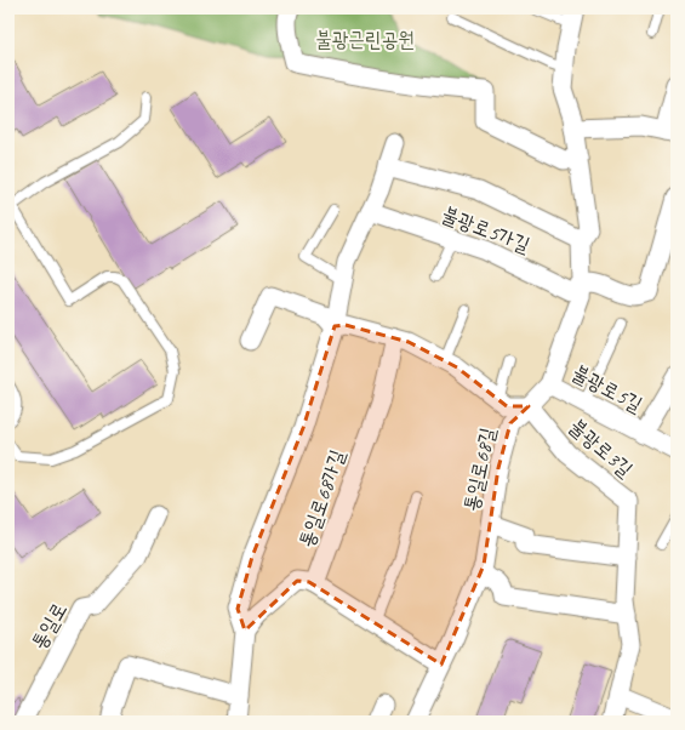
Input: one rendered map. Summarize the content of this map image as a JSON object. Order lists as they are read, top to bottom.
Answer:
{
  "streets": {
    "street": [
      "불광로5가길",
      "불광로5길",
      "불광로3길",
      "통일로68길",
      "통일로68가길",
      "통일로"
    ]
  },
  "crossings": [
    ["불광로5가길", "통일로68가길"],
    ["불광로3길", "통일로68길"]
  ],
  "parks": ["불광근린공원"]
}
